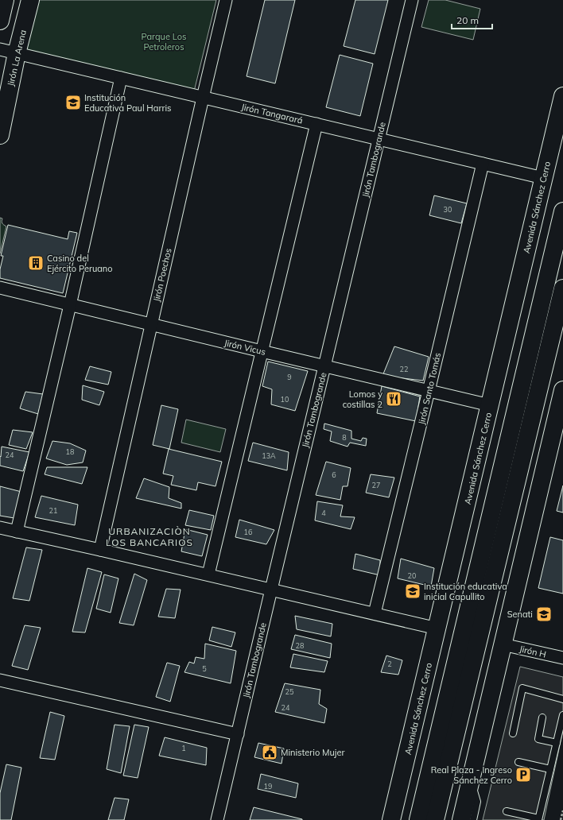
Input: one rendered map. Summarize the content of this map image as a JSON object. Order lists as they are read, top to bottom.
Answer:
{
  "streets": {
    "main road": ["Jirón La Arena", "Avenida Sánchez Cerro"],
    "street": [
      "Jirón Tangarará",
      "Jirón Tambogrande",
      "Jirón Poechos",
      "Jirón Vicus",
      "Jirón Santo Tomás",
      "Jirón H"
    ]
  },
  "crossings": [
    ["Jirón La Arena", "Jirón Tangarará"],
    ["Jirón Tangarará", "Jirón Tambogrande"],
    ["Jirón Tangarará", "Avenida Sánchez Cerro"],
    ["Jirón Tangarará", "Jirón Poechos"],
    ["Jirón Tangarará", "Jirón Santo Tomás"],
    ["Jirón Tambogrande", "Jirón Vicus"],
    ["Avenida Sánchez Cerro", "Jirón Vicus"],
    ["Jirón Poechos", "Jirón Vicus"],
    ["Jirón Vicus", "Jirón Santo Tomás"]
  ],
  "districts": ["URBANIZACIÒN LOS BANCARIOS"],
  "parks": ["Parque Los Petroleros"],
  "places": {
    "school or university": ["Institución Educativa Paul Harris", "Institución educativa inicial Capullito", "Senati"],
    "building": ["Casino del Ejército Peruano"],
    "restaurant": ["Lomos y costillas 2"],
    "public building": ["Ministerio Mujer"],
    "parking": ["Real Plaza - Ingreso Sánchez Cerro"]
  },
  "house_numbers": [
    "30",
    "22",
    "9",
    "10",
    "8",
    "18",
    "24",
    "13A",
    "6",
    "27",
    "21",
    "4",
    "16",
    "20",
    "28",
    "2",
    "5",
    "25",
    "24",
    "1",
    "19"
  ],
  "scale_bar": "20 m"
}
